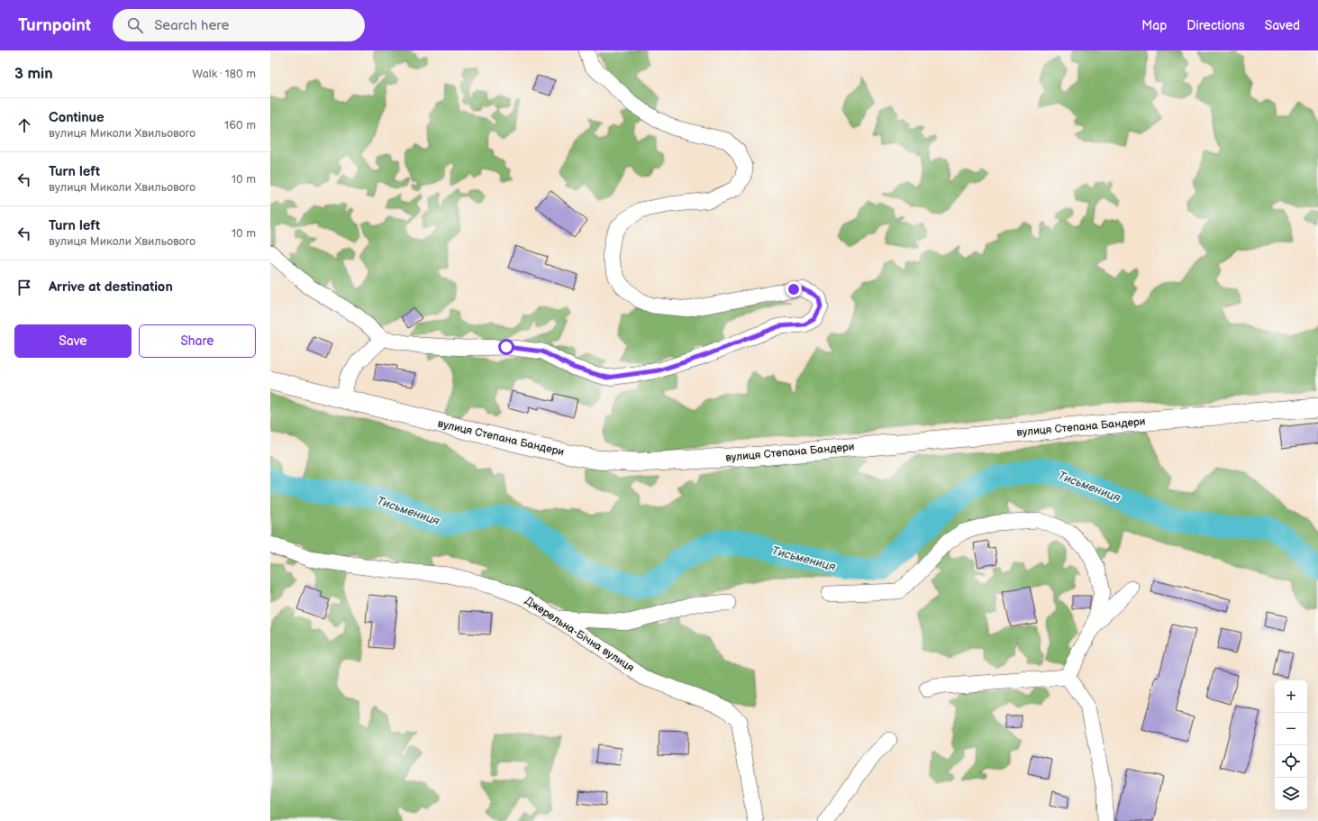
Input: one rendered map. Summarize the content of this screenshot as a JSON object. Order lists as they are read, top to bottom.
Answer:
{
  "streets": {
    "main road": ["вулиця Степана Бандери"],
    "street": ["Джерельна-Бічна вулиця"]
  },
  "water": ["Тисьмениця"],
  "page": {
    "header": "Turnpoint",
    "search": "Search here",
    "nav": ["Map", "Directions", "Saved"],
    "heading": ["3 min", "Walk · 180 m"],
    "list": [
      ["Continue", "вулиця Миколи Хвильового", "160 m"],
      ["Turn left", "вулиця Миколи Хвильового", "10 m"],
      ["Turn left", "вулиця Миколи Хвильового", "10 m"],
      "Arrive at destination"
    ],
    "buttons": ["Save", "Share"],
    "map_buttons": ["+", "−"]
  }
}
